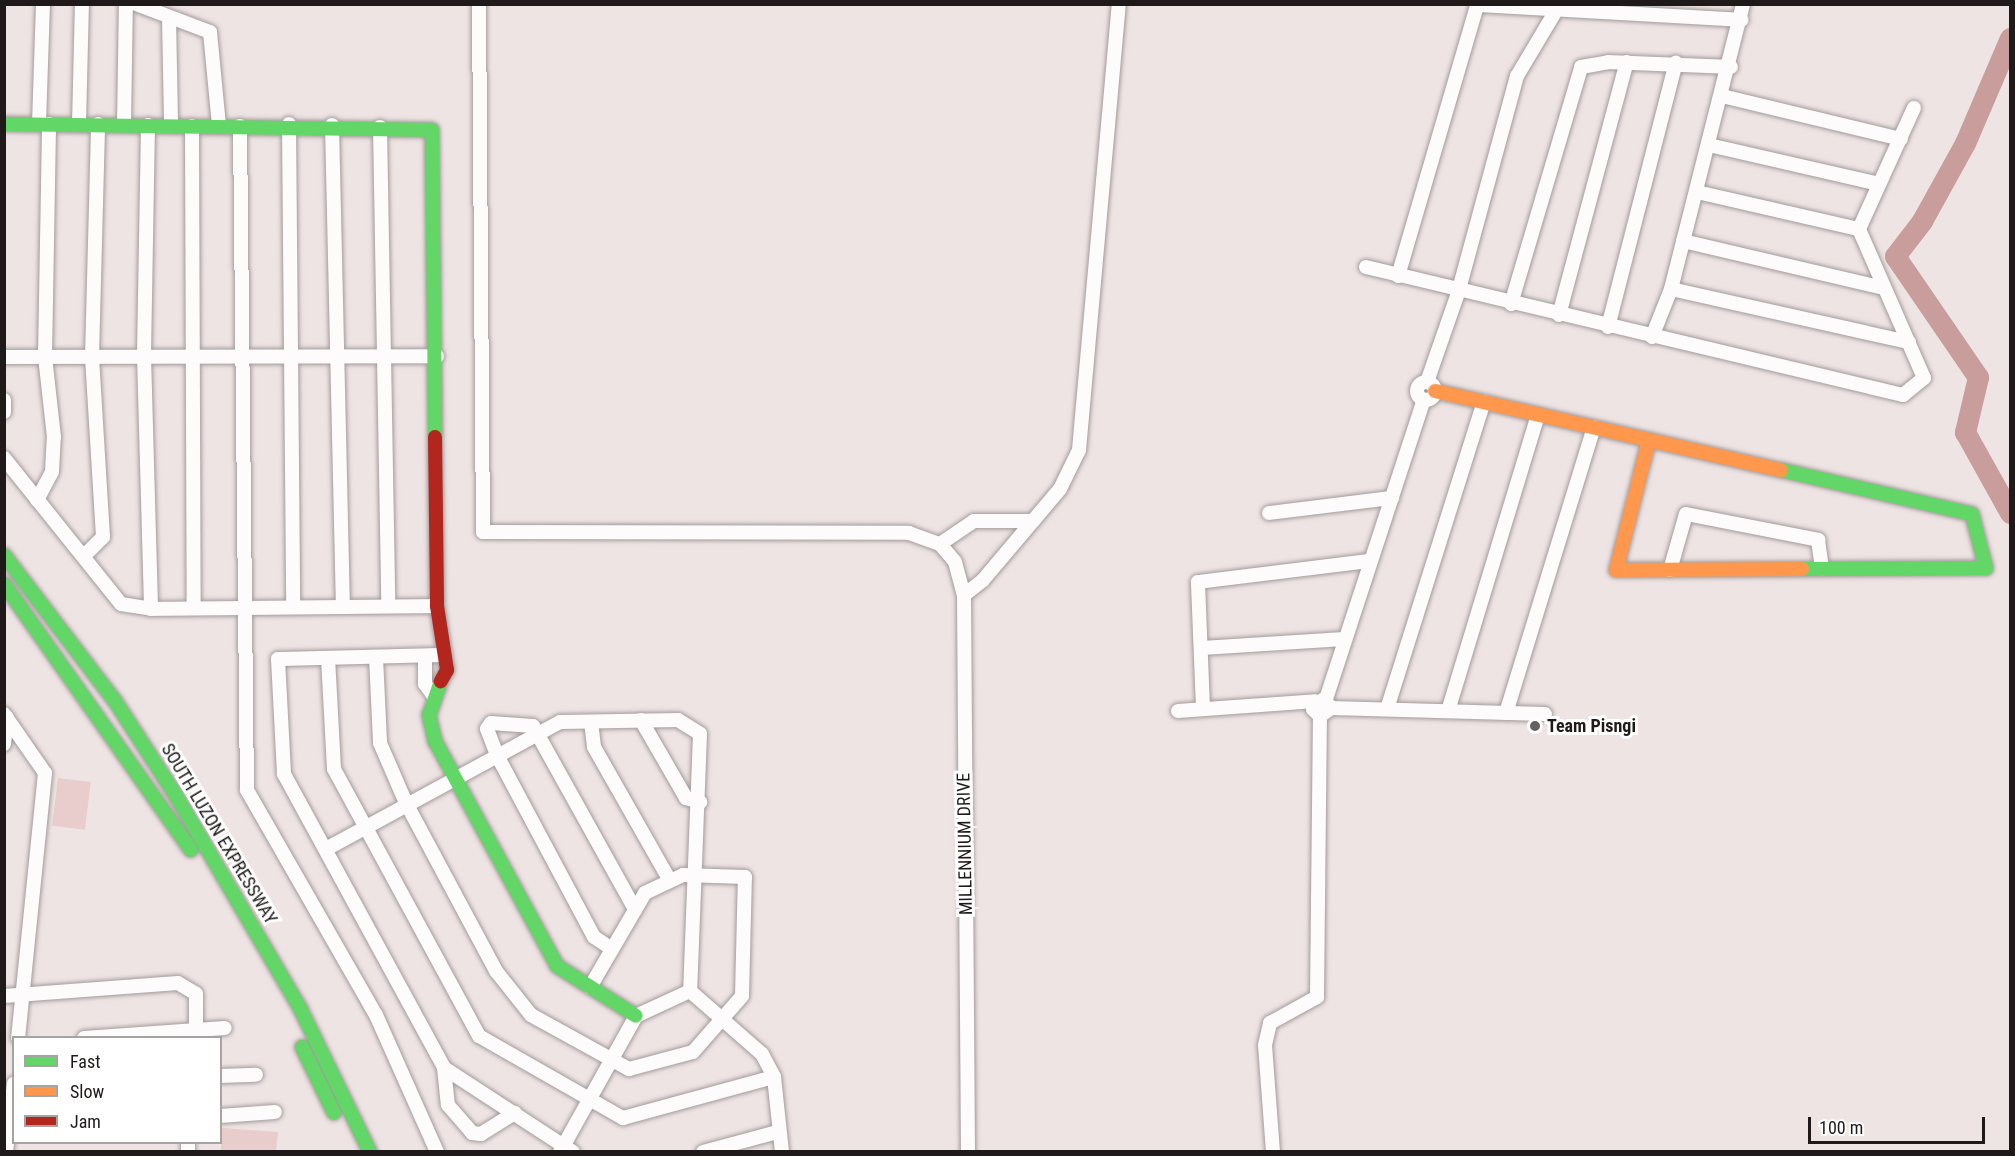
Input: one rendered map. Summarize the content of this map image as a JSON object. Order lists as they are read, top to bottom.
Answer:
{
  "streets": {
    "main road": ["SOUTH LUZON EXPRESSWAY"],
    "street": ["MILLENNIUM DRIVE"]
  },
  "places": ["Team Pisngi"],
  "legend": ["Fast", "Slow", "Jam"],
  "scale_bar": "100 m"
}
